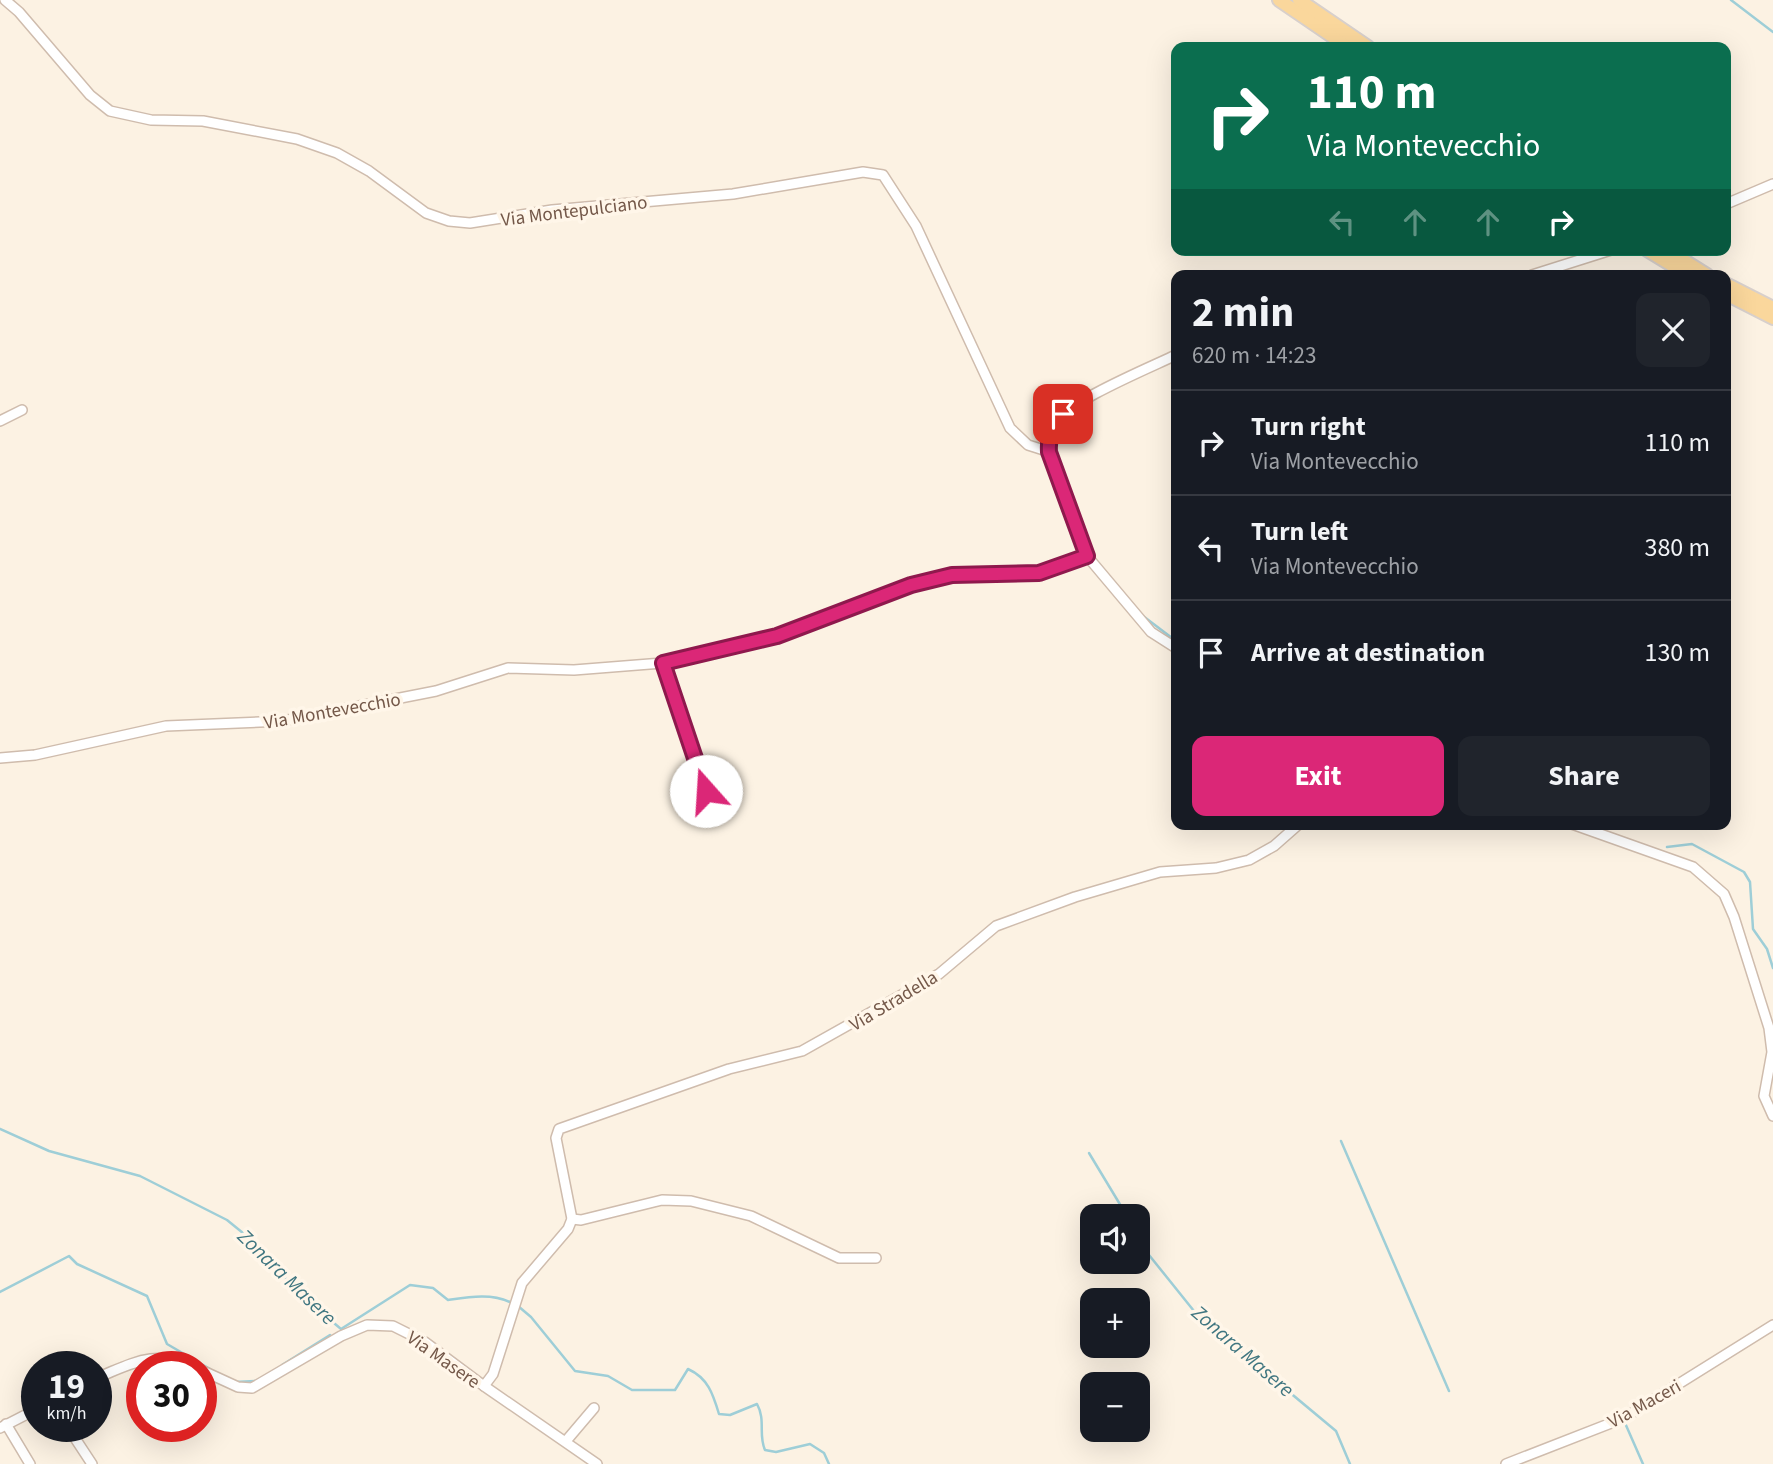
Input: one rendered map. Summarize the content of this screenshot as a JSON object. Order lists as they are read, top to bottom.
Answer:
{
  "streets": {
    "street": [
      "Via Montepulciano",
      "Via Montevecchio",
      "Via Stradella",
      "Via Masere",
      "Via Maceri"
    ]
  },
  "water": ["Zonara Masere"],
  "page": {
    "turn": ["110 m", "Via Montevecchio"],
    "heading": ["2 min", "620 m · 14:23"],
    "list": [
      {
        "name": "Turn right",
        "note": "Via Montevecchio",
        "value": "110 m"
      },
      {
        "name": "Turn left",
        "note": "Via Montevecchio",
        "value": "380 m"
      },
      {
        "name": "Arrive at destination",
        "value": "130 m"
      }
    ],
    "buttons": ["Exit", "Share"],
    "map_buttons": ["+", "−"],
    "speed": "19 km/h",
    "limit": "30"
  }
}
